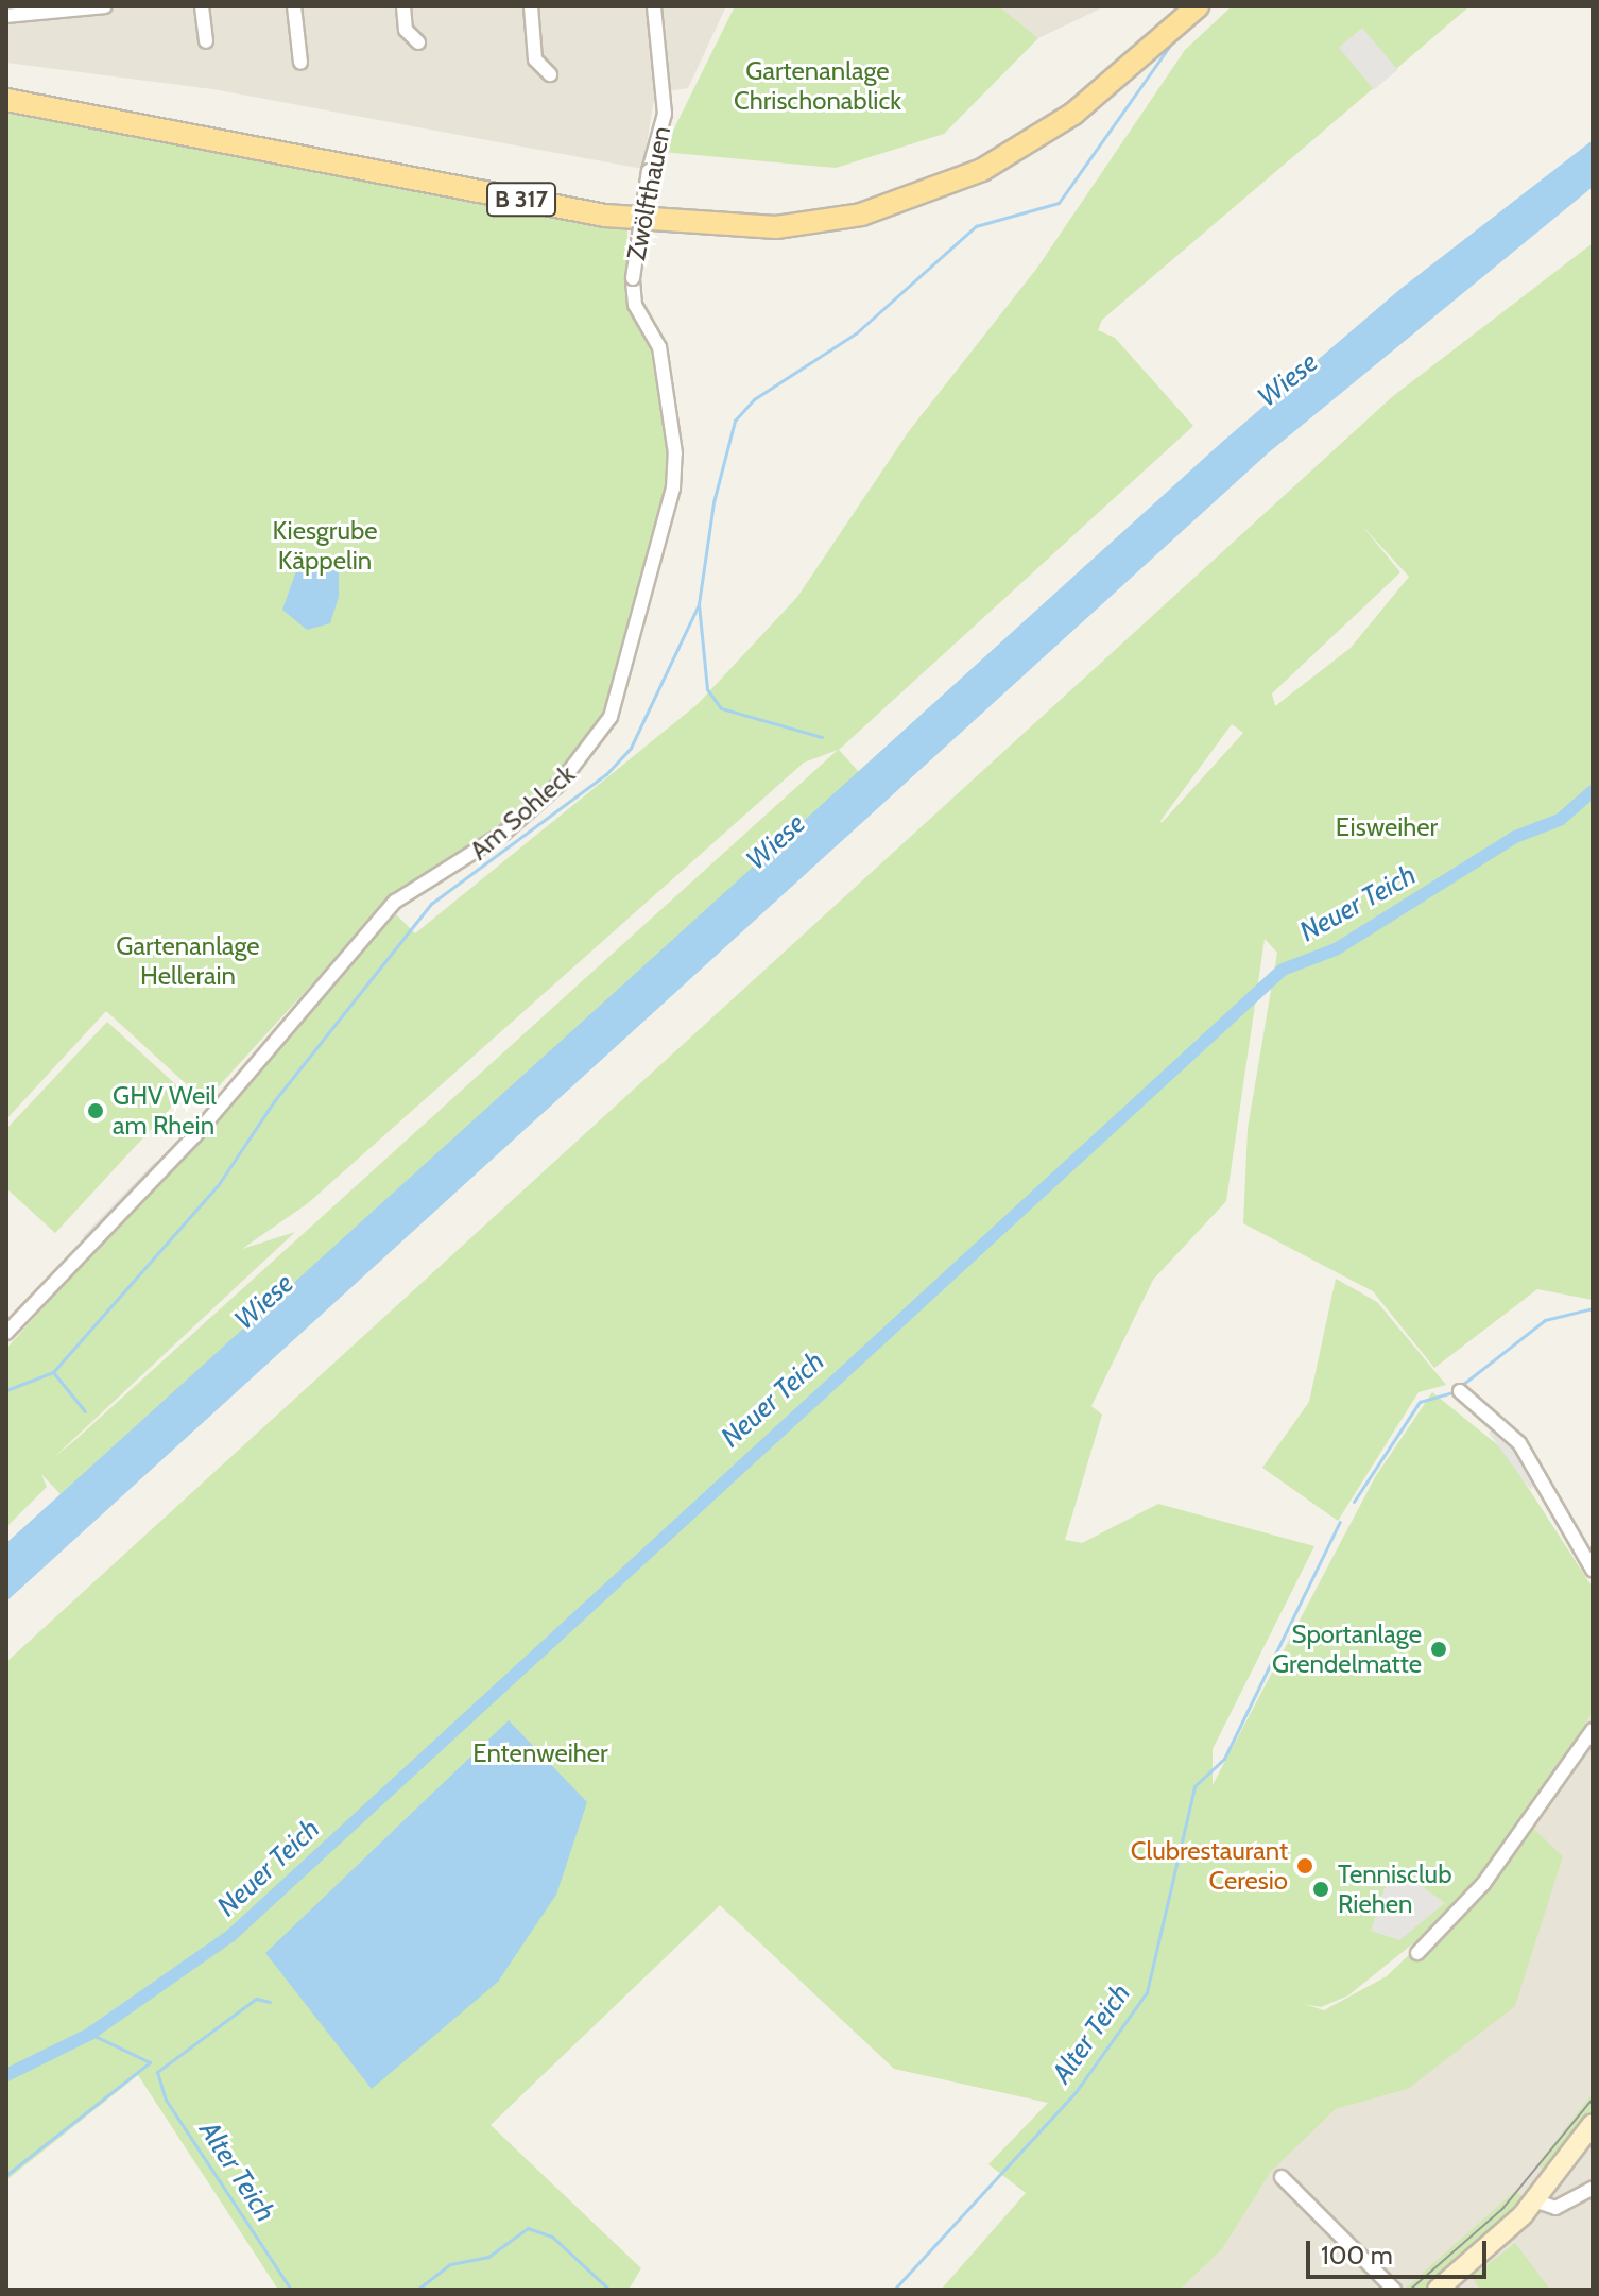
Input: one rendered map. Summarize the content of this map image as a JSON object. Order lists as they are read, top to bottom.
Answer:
{
  "streets": {
    "main road": ["B 317"],
    "street": ["Zwölfthauen", "Am Sohleck"]
  },
  "crossings": [
    ["Zwölfthauen", "Am Sohleck"]
  ],
  "water": ["Wiese", "Neuer Teich", "Alter Teich"],
  "parks": [
    "Gartenanlage Chrischonablick",
    "Kiesgrube Käppelin",
    "Eisweiher",
    "Gartenanlage Hellerain",
    "Entenweiher"
  ],
  "places": [
    "GHV Weil am Rhein",
    "Sportanlage Grendelmatte",
    "Clubrestaurant Ceresio",
    "Tennisclub Riehen"
  ],
  "scale_bar": "100 m"
}
